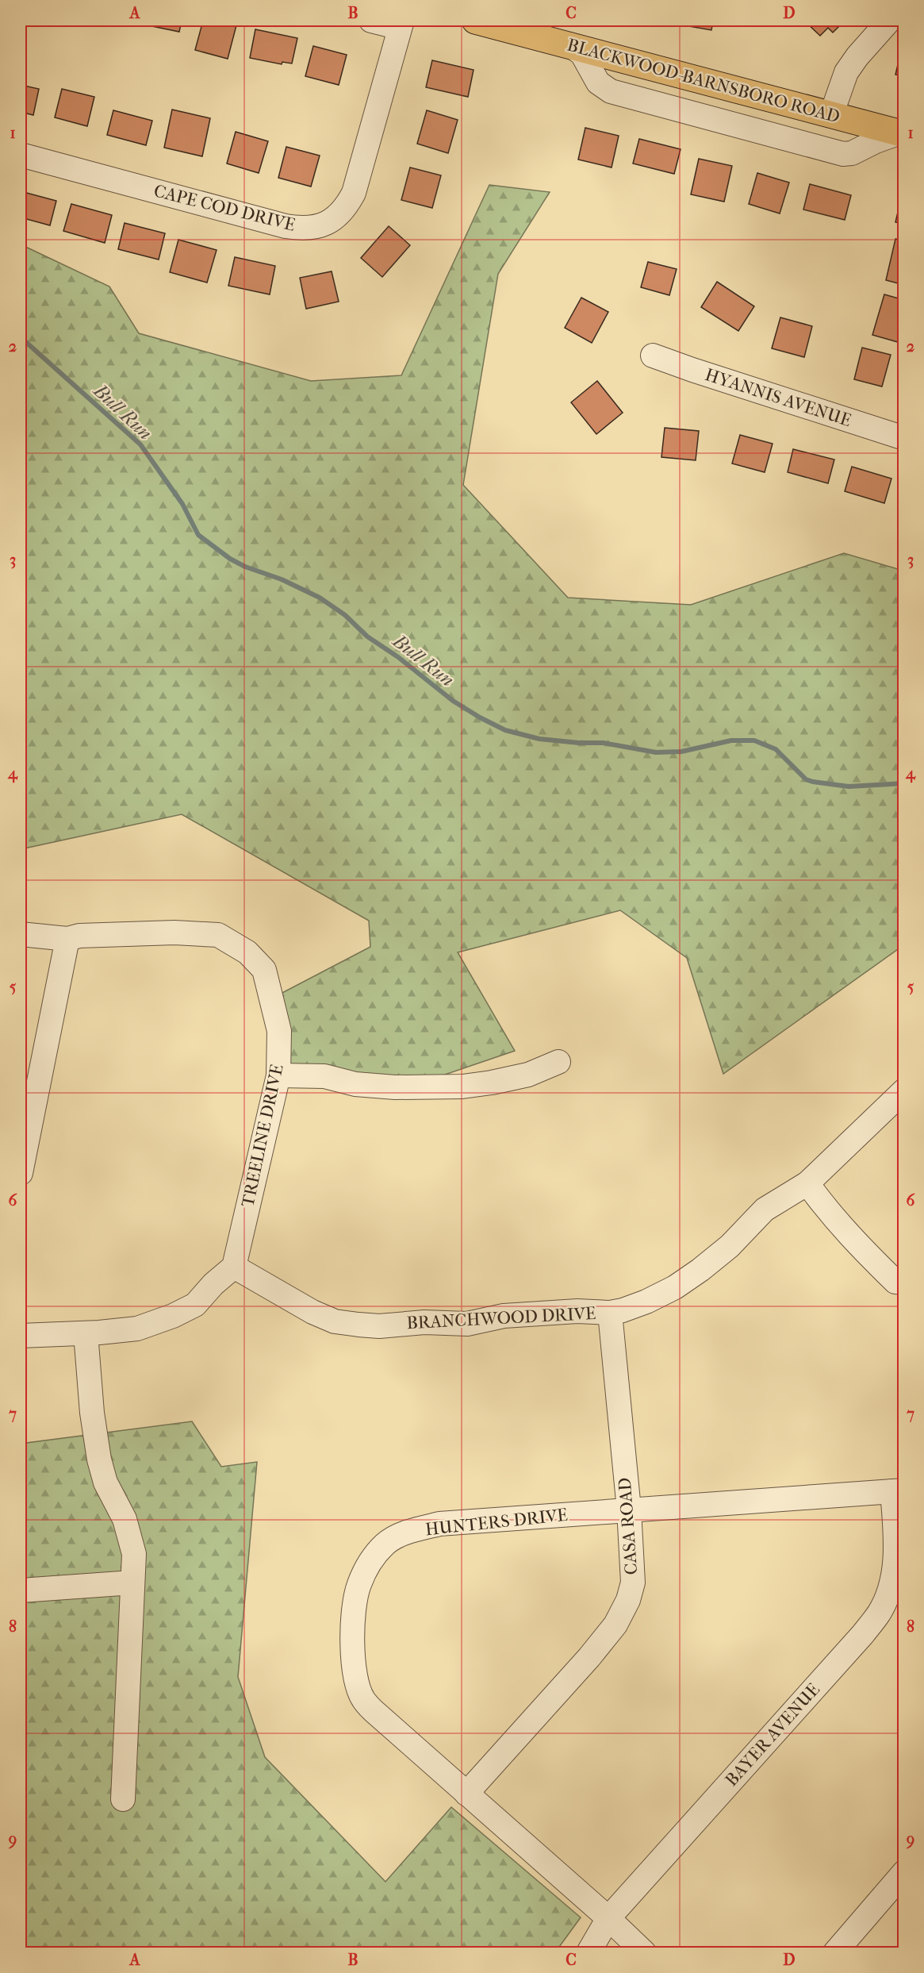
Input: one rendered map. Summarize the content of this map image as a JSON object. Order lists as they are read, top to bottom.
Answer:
{
  "streets": {
    "main road": ["BLACKWOOD-BARNSBORO ROAD"],
    "street": [
      "CAPE COD DRIVE",
      "HYANNIS AVENUE",
      "TREELINE DRIVE",
      "BRANCHWOOD DRIVE",
      "HUNTERS DRIVE",
      "CASA ROAD",
      "BAYER AVENUE"
    ]
  },
  "crossings": [
    ["TREELINE DRIVE", "BRANCHWOOD DRIVE"],
    ["BRANCHWOOD DRIVE", "CASA ROAD"],
    ["HUNTERS DRIVE", "CASA ROAD"],
    ["HUNTERS DRIVE", "BAYER AVENUE"]
  ],
  "water": ["Bull Run"],
  "grid": {
    "columns": [
      "A",
      "B",
      "C",
      "D"
    ],
    "rows": [
      "1",
      "2",
      "3",
      "4",
      "5",
      "6",
      "7",
      "8",
      "9"
    ]
  }
}
